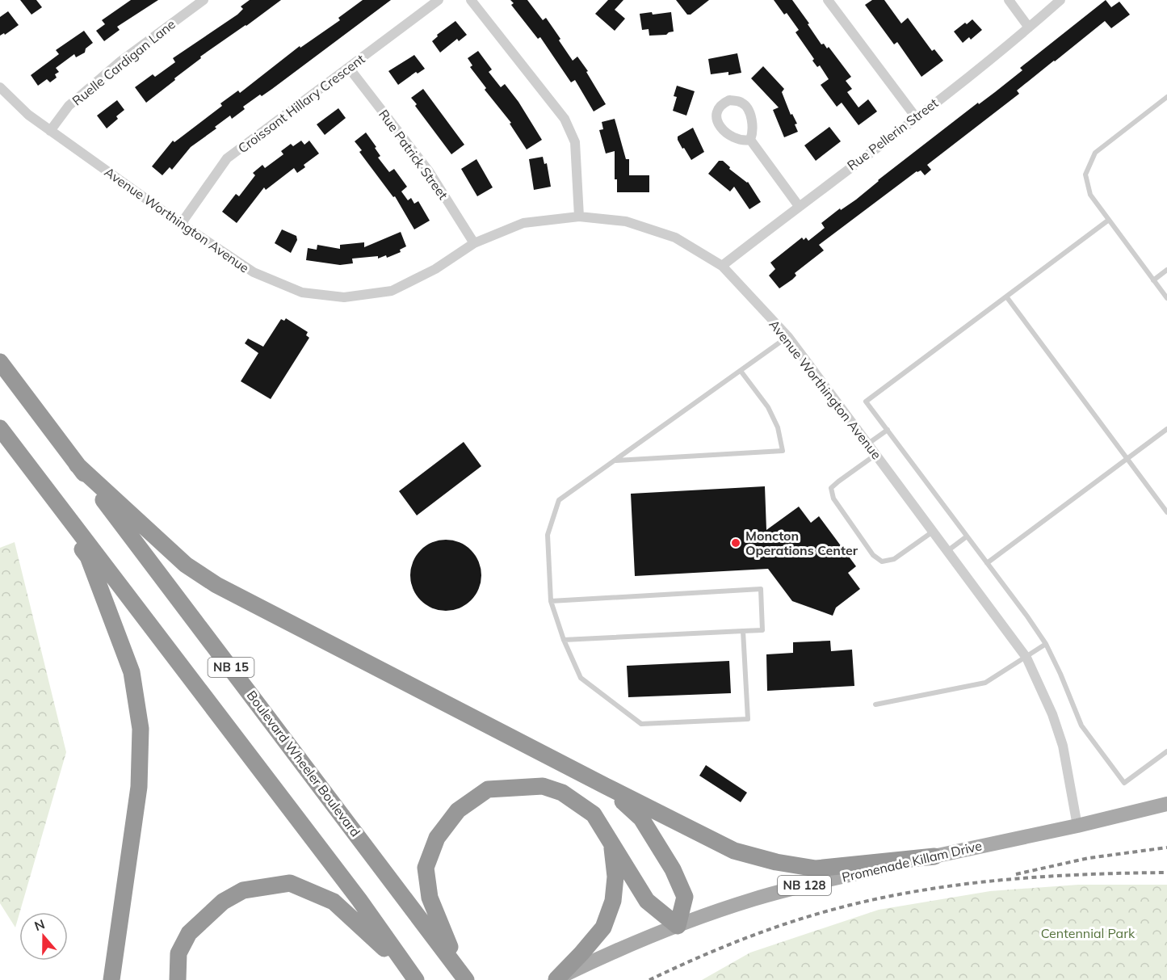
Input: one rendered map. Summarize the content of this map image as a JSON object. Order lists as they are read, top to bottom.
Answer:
{
  "streets": {
    "highway": ["NB 15", "Boulevard Wheeler Boulevard"],
    "main road": ["Promenade Killam Drive", "NB 128"],
    "street": [
      "Ruelle Cardigan Lane",
      "Croissant Hillary Crescent",
      "Rue Pellerin Street",
      "Rue Patrick Street",
      "Avenue Worthington Avenue"
    ]
  },
  "crossings": [
    ["Ruelle Cardigan Lane", "Avenue Worthington Avenue"],
    ["Croissant Hillary Crescent", "Rue Patrick Street"],
    ["Croissant Hillary Crescent", "Avenue Worthington Avenue"],
    ["Rue Pellerin Street", "Avenue Worthington Avenue"],
    ["Rue Patrick Street", "Avenue Worthington Avenue"],
    ["Avenue Worthington Avenue", "Promenade Killam Drive"]
  ],
  "parks": ["Centennial Park"],
  "places": ["Moncton Operations Center"],
  "north": "top"
}
